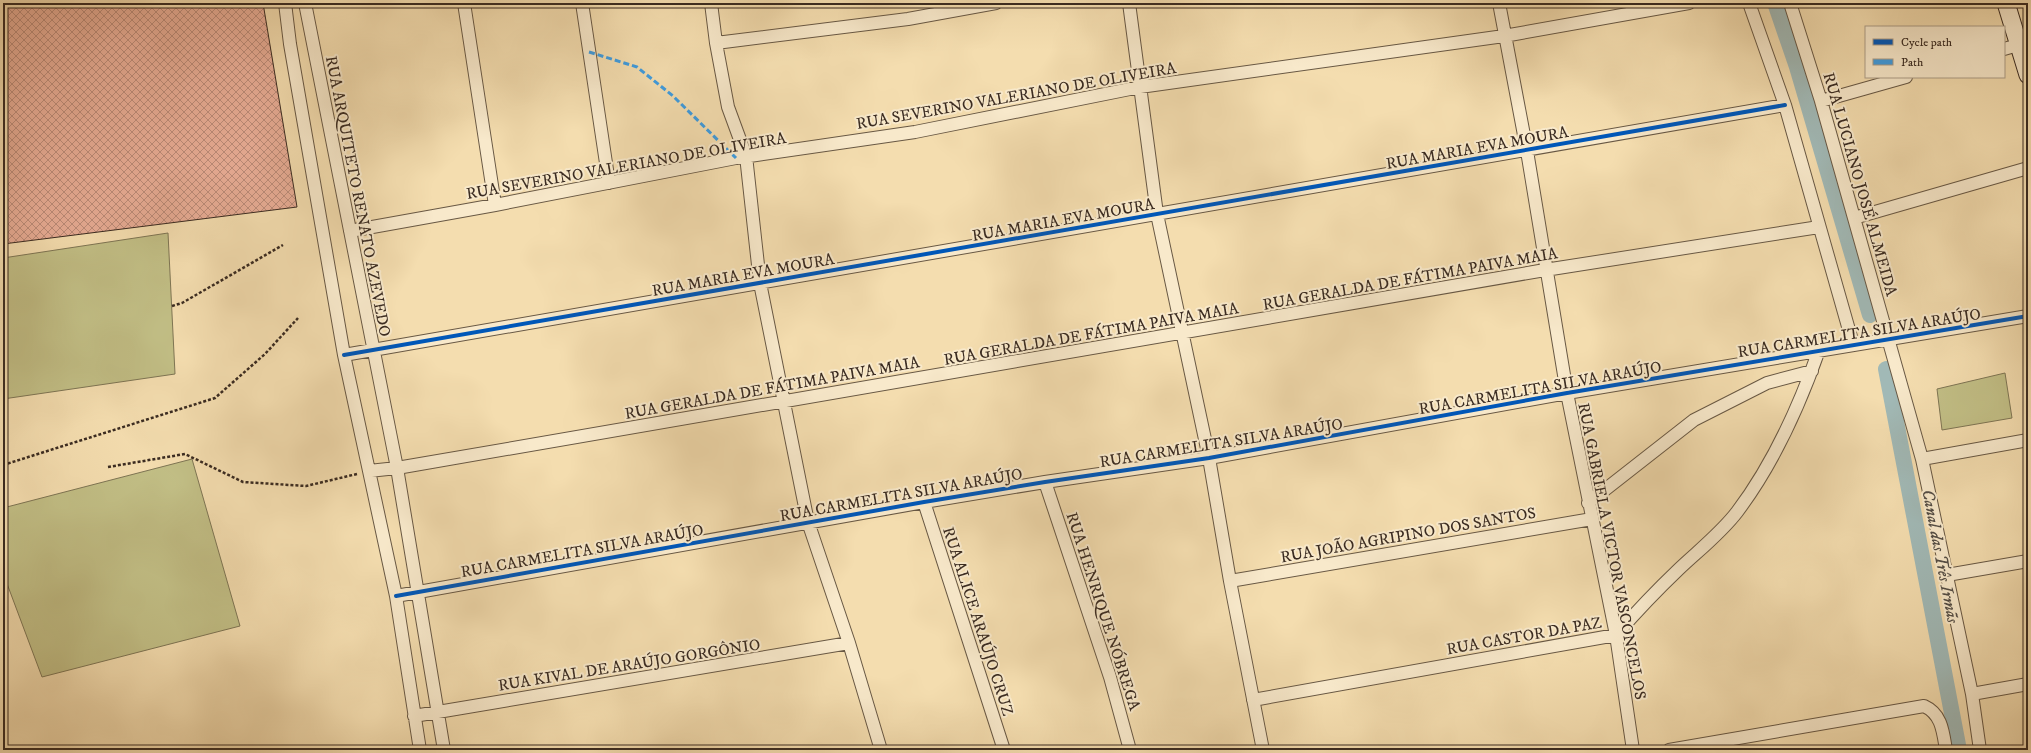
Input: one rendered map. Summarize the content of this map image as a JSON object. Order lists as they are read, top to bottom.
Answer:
{
  "streets": {
    "street": [
      "RUA SEVERINO VALERIANO DE OLIVEIRA",
      "RUA MARIA EVA MOURA",
      "RUA LUCIANO JOSÉ ALMEIDA",
      "RUA ARQUITETO RENATO AZEVEDO",
      "RUA GERALDA DE FÁTIMA PAIVA MAIA",
      "RUA CARMELITA SILVA ARAÚJO",
      "RUA JOÃO AGRIPINO DOS SANTOS",
      "RUA GABRIELA VICTOR VASCONCELOS",
      "RUA HENRIQUE NÓBREGA",
      "RUA ALICE ARAÚJO CRUZ",
      "RUA CASTOR DA PAZ",
      "RUA KIVAL DE ARAÚJO GORGÔNIO"
    ]
  },
  "crossings": [
    ["RUA SEVERINO VALERIANO DE OLIVEIRA", "RUA ARQUITETO RENATO AZEVEDO"],
    ["RUA SEVERINO VALERIANO DE OLIVEIRA", "RUA GABRIELA VICTOR VASCONCELOS"],
    ["RUA MARIA EVA MOURA", "RUA ARQUITETO RENATO AZEVEDO"],
    ["RUA MARIA EVA MOURA", "RUA GABRIELA VICTOR VASCONCELOS"],
    ["RUA LUCIANO JOSÉ ALMEIDA", "RUA CARMELITA SILVA ARAÚJO"],
    ["RUA ARQUITETO RENATO AZEVEDO", "RUA GERALDA DE FÁTIMA PAIVA MAIA"],
    ["RUA ARQUITETO RENATO AZEVEDO", "RUA CARMELITA SILVA ARAÚJO"],
    ["RUA ARQUITETO RENATO AZEVEDO", "RUA KIVAL DE ARAÚJO GORGÔNIO"],
    ["RUA GERALDA DE FÁTIMA PAIVA MAIA", "RUA GABRIELA VICTOR VASCONCELOS"],
    ["RUA CARMELITA SILVA ARAÚJO", "RUA GABRIELA VICTOR VASCONCELOS"],
    ["RUA CARMELITA SILVA ARAÚJO", "RUA HENRIQUE NÓBREGA"],
    ["RUA CARMELITA SILVA ARAÚJO", "RUA ALICE ARAÚJO CRUZ"],
    ["RUA CARMELITA SILVA ARAÚJO", "RUA CASTOR DA PAZ"],
    ["RUA JOÃO AGRIPINO DOS SANTOS", "RUA GABRIELA VICTOR VASCONCELOS"],
    ["RUA GABRIELA VICTOR VASCONCELOS", "RUA CASTOR DA PAZ"]
  ],
  "water": ["Canal das Três Irmãs"],
  "legend": ["Cycle path", "Path"]
}
